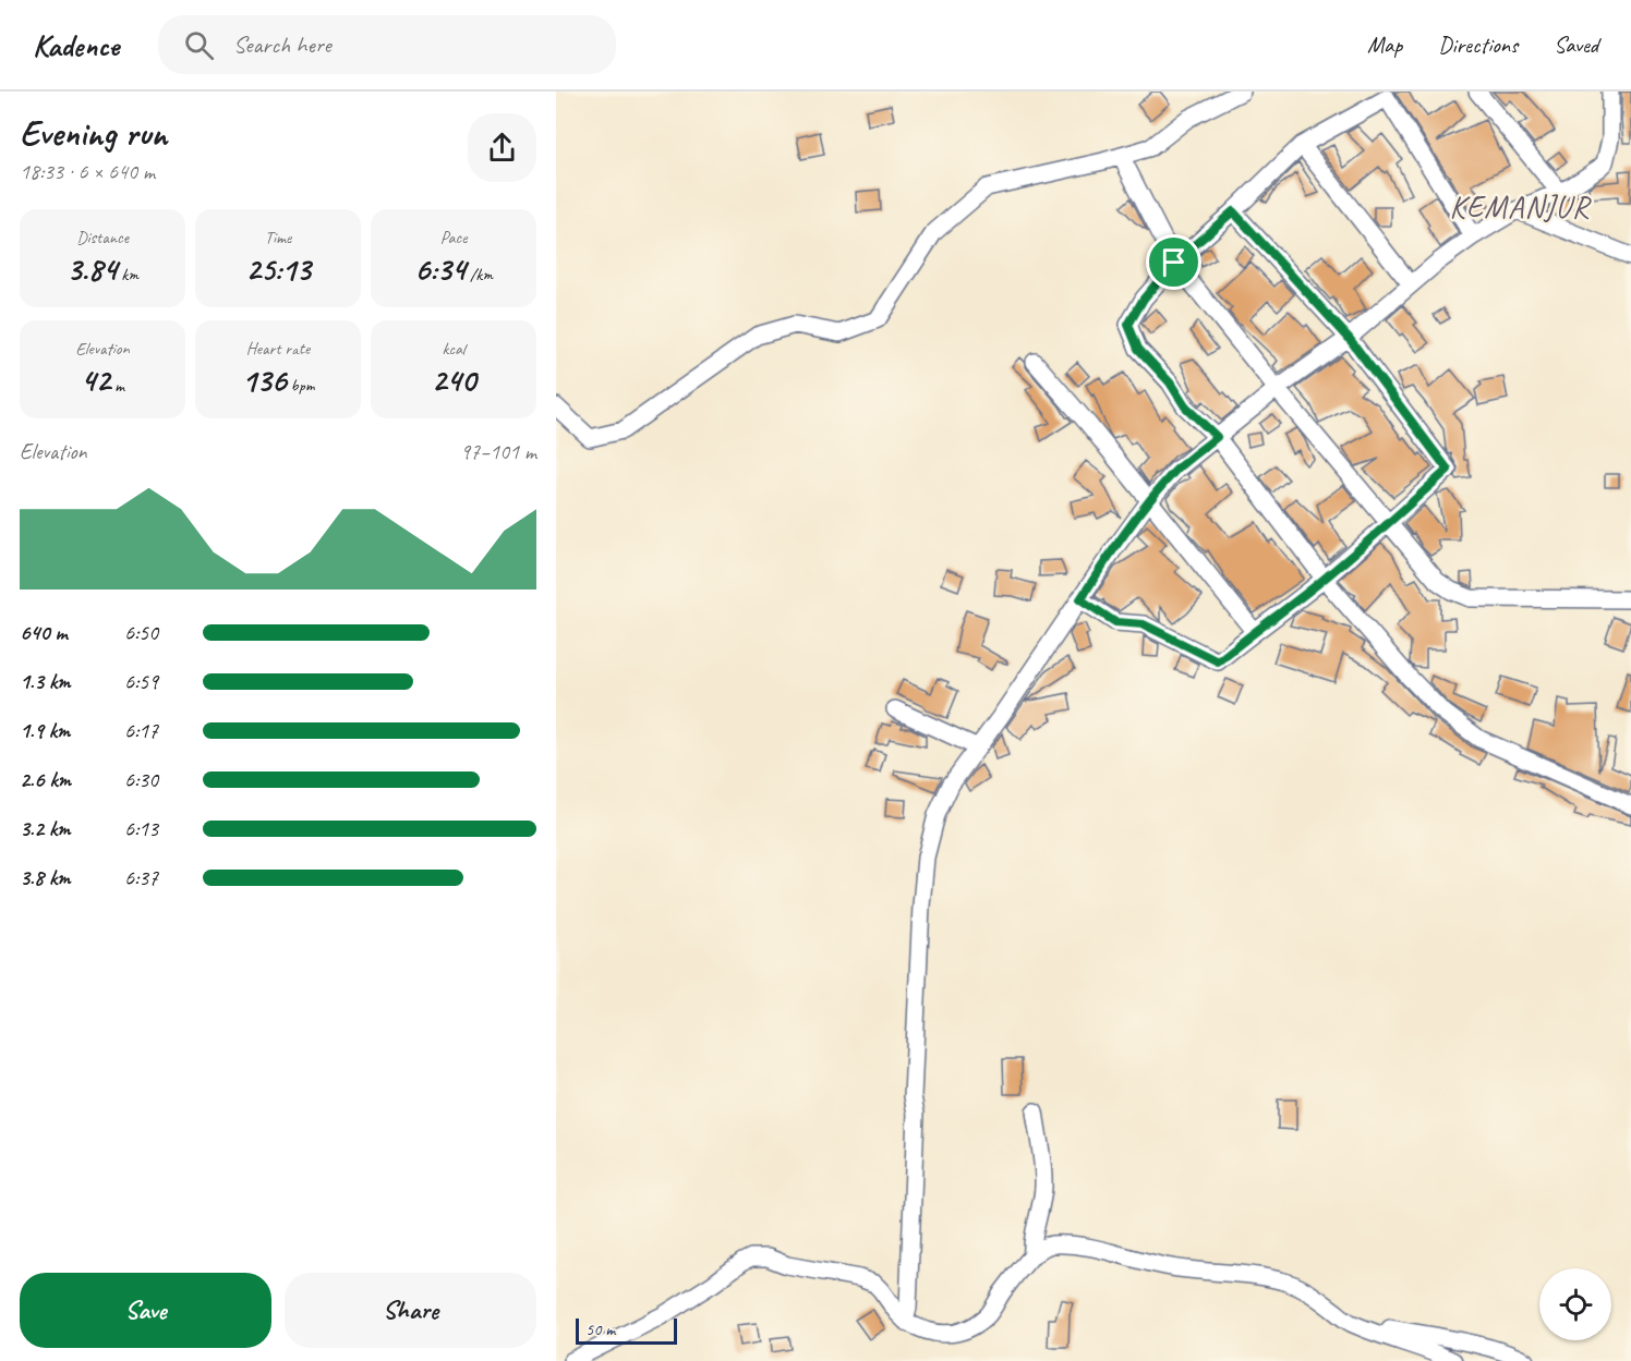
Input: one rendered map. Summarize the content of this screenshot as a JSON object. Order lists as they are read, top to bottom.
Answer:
{
  "districts": ["KEMANJUR"],
  "scale_bar": "50 m",
  "page": {
    "header": "Kadence",
    "search": "Search here",
    "nav": ["Map", "Directions", "Saved"],
    "heading": ["Evening run", "18:33 · 6 × 640 m"],
    "stats": [
      ["Distance", "3.84 km"],
      ["Time", "25:13"],
      ["Pace", "6:34 /km"],
      ["Elevation", "42 m"],
      ["Heart rate", "136 bpm"],
      ["kcal", "240"]
    ],
    "chart": ["Elevation", "97–101 m"],
    "list": [
      {
        "name": "640 m",
        "note": "6:50"
      },
      {
        "name": "1.3 km",
        "note": "6:59"
      },
      {
        "name": "1.9 km",
        "note": "6:17"
      },
      {
        "name": "2.6 km",
        "note": "6:30"
      },
      {
        "name": "3.2 km",
        "note": "6:13"
      },
      {
        "name": "3.8 km",
        "note": "6:37"
      }
    ],
    "buttons": ["Save", "Share"],
    "scale": "50 m"
  }
}
